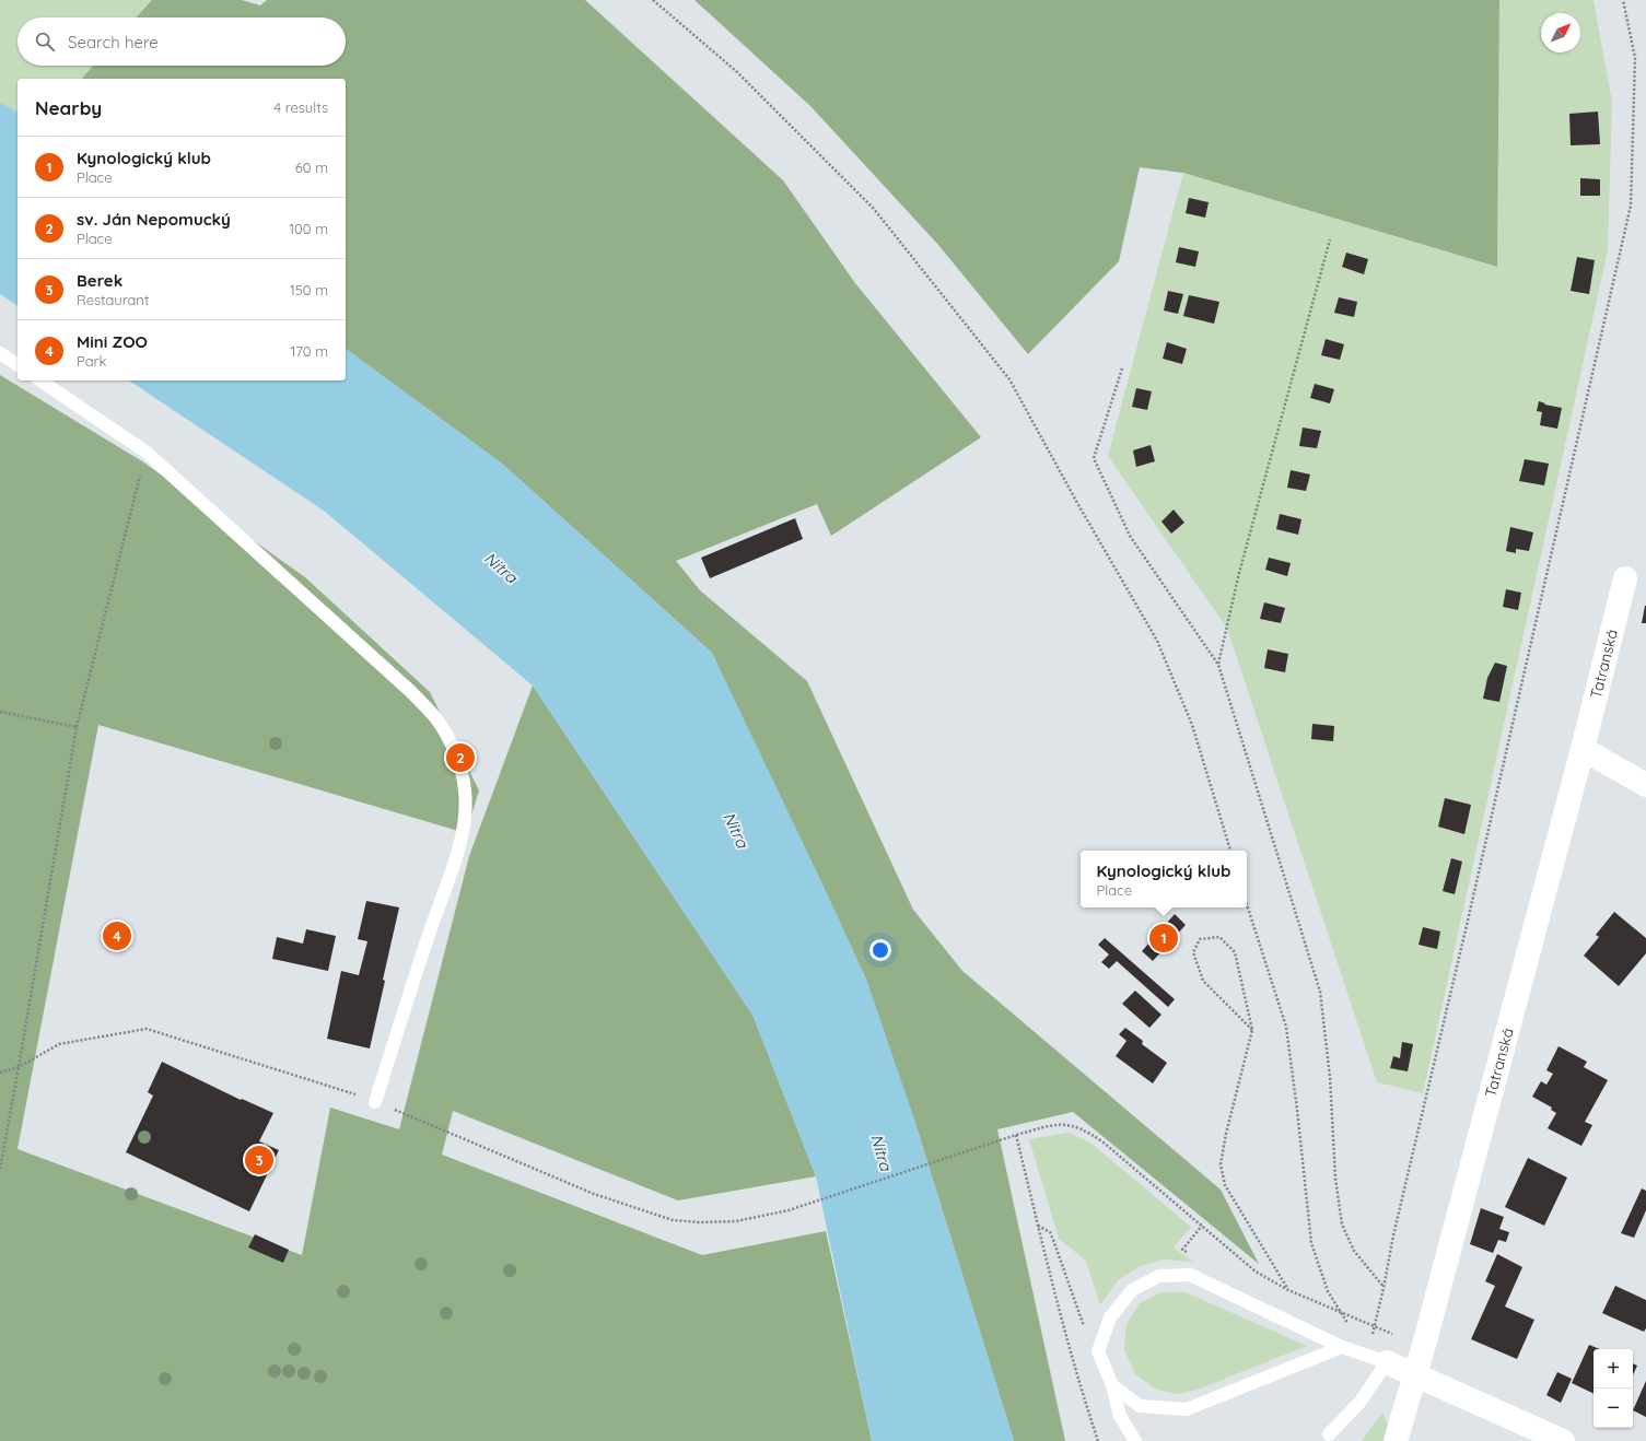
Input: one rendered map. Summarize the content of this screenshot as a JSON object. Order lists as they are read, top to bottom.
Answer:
{
  "streets": {
    "street": ["Tatranská"]
  },
  "water": ["Nitra"],
  "north": "top right",
  "page": {
    "search": "Search here",
    "heading": ["Nearby", "4 results"],
    "list": [
      {
        "mark": "1",
        "name": "Kynologický klub",
        "note": "Place",
        "value": "60 m"
      },
      {
        "mark": "2",
        "name": "sv. Ján Nepomucký",
        "note": "Place",
        "value": "100 m"
      },
      {
        "mark": "3",
        "name": "Berek",
        "note": "Restaurant",
        "value": "150 m"
      },
      {
        "mark": "4",
        "name": "Mini ZOO",
        "note": "Park",
        "value": "170 m"
      }
    ],
    "pins": [
      "2",
      "4",
      "1",
      "3"
    ],
    "popup": ["Kynologický klub", "Place"],
    "map_buttons": ["+", "−"]
  }
}
